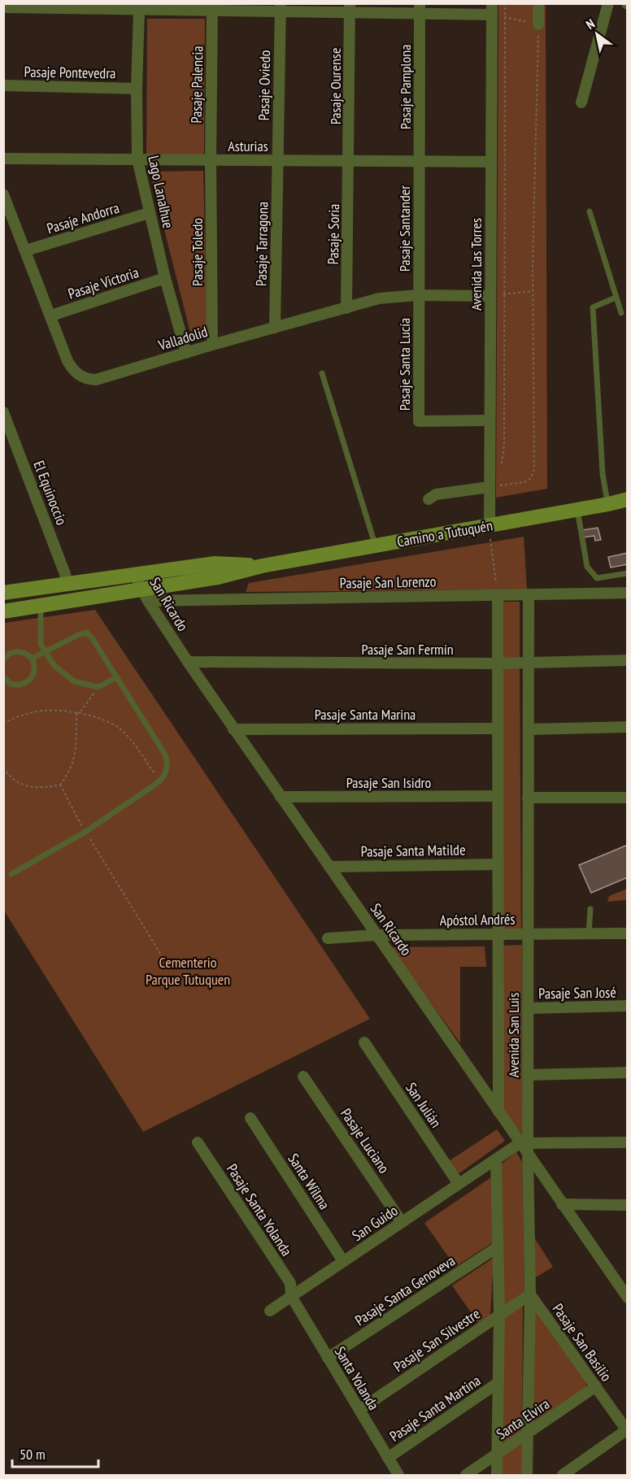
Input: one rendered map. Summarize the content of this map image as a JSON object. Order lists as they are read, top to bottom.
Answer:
{
  "streets": {
    "street": [
      "Pasaje Pontevedra",
      "Pasaje Palencia",
      "Pasaje Oviedo",
      "Pasaje Ourense",
      "Pasaje Pamplona",
      "Asturias",
      "Lago Lanalhue",
      "Pasaje Andorra",
      "Pasaje Santander",
      "Pasaje Soria",
      "Pasaje Tarragona",
      "Pasaje Toledo",
      "Avenida Las Torres",
      "Pasaje Victoria",
      "Valladolid",
      "Pasaje Santa Lucía",
      "El Equinoccio",
      "Camino a Tutuquén",
      "Pasaje San Lorenzo",
      "San Ricardo",
      "Pasaje San Fermín",
      "Pasaje Santa Marina",
      "Pasaje San Isidro",
      "Pasaje Santa Matilde",
      "Apóstol Andrés",
      "Pasaje San José",
      "Avenida San Luis",
      "San Julián",
      "Pasaje Luciano",
      "Santa Wilma",
      "Pasaje Santa Yolanda",
      "San Guido",
      "Pasaje Santa Genoveva",
      "Pasaje San Silvestre",
      "Pasaje San Basilio",
      "Santa Yolanda",
      "Pasaje Santa Martina",
      "Santa Elvira"
    ]
  },
  "crossings": [
    ["Pasaje Pontevedra", "Lago Lanalhue"],
    ["Pasaje Palencia", "Asturias"],
    ["Pasaje Palencia", "Pasaje Toledo"],
    ["Pasaje Oviedo", "Asturias"],
    ["Pasaje Oviedo", "Pasaje Tarragona"],
    ["Pasaje Ourense", "Asturias"],
    ["Pasaje Ourense", "Pasaje Soria"],
    ["Pasaje Pamplona", "Asturias"],
    ["Pasaje Pamplona", "Pasaje Santander"],
    ["Asturias", "Lago Lanalhue"],
    ["Asturias", "Pasaje Santander"],
    ["Asturias", "Pasaje Soria"],
    ["Asturias", "Pasaje Tarragona"],
    ["Asturias", "Pasaje Toledo"],
    ["Asturias", "Avenida Las Torres"],
    ["Lago Lanalhue", "Pasaje Andorra"],
    ["Lago Lanalhue", "Pasaje Victoria"],
    ["Lago Lanalhue", "Valladolid"],
    ["Pasaje Andorra", "Valladolid"],
    ["Pasaje Santander", "Valladolid"],
    ["Pasaje Santander", "Pasaje Santa Lucía"],
    ["Pasaje Soria", "Valladolid"],
    ["Pasaje Tarragona", "Valladolid"],
    ["Pasaje Toledo", "Valladolid"],
    ["Avenida Las Torres", "Valladolid"],
    ["Avenida Las Torres", "Pasaje Santa Lucía"],
    ["Avenida Las Torres", "Camino a Tutuquén"],
    ["Pasaje Victoria", "Valladolid"],
    ["Valladolid", "Pasaje Santa Lucía"],
    ["El Equinoccio", "Camino a Tutuquén"],
    ["Camino a Tutuquén", "Pasaje San Lorenzo"],
    ["Camino a Tutuquén", "San Ricardo"],
    ["Pasaje San Lorenzo", "San Ricardo"],
    ["Pasaje San Lorenzo", "Avenida San Luis"],
    ["San Ricardo", "Pasaje San Fermín"],
    ["San Ricardo", "Pasaje Santa Marina"],
    ["San Ricardo", "Pasaje San Isidro"],
    ["San Ricardo", "Pasaje Santa Matilde"],
    ["San Ricardo", "Apóstol Andrés"],
    ["San Ricardo", "Avenida San Luis"],
    ["Pasaje San Fermín", "Avenida San Luis"],
    ["Pasaje Santa Marina", "Avenida San Luis"],
    ["Pasaje San Isidro", "Avenida San Luis"],
    ["Pasaje Santa Matilde", "Avenida San Luis"],
    ["Apóstol Andrés", "Avenida San Luis"],
    ["Pasaje San José", "Avenida San Luis"],
    ["Avenida San Luis", "Pasaje San Silvestre"],
    ["Avenida San Luis", "Pasaje San Basilio"],
    ["Avenida San Luis", "Santa Elvira"],
    ["San Julián", "San Guido"],
    ["Pasaje Luciano", "San Guido"],
    ["Santa Wilma", "San Guido"],
    ["Pasaje Santa Yolanda", "San Guido"],
    ["Pasaje Santa Yolanda", "Santa Yolanda"],
    ["San Guido", "Santa Yolanda"],
    ["Pasaje Santa Genoveva", "Santa Yolanda"],
    ["Pasaje San Silvestre", "Pasaje San Basilio"],
    ["Pasaje San Silvestre", "Santa Yolanda"],
    ["Pasaje San Basilio", "Santa Elvira"],
    ["Santa Yolanda", "Pasaje Santa Martina"]
  ],
  "parks": ["Cementerio Parque Tutuquen"],
  "scale_bar": "50 m",
  "north": "top left"
}
